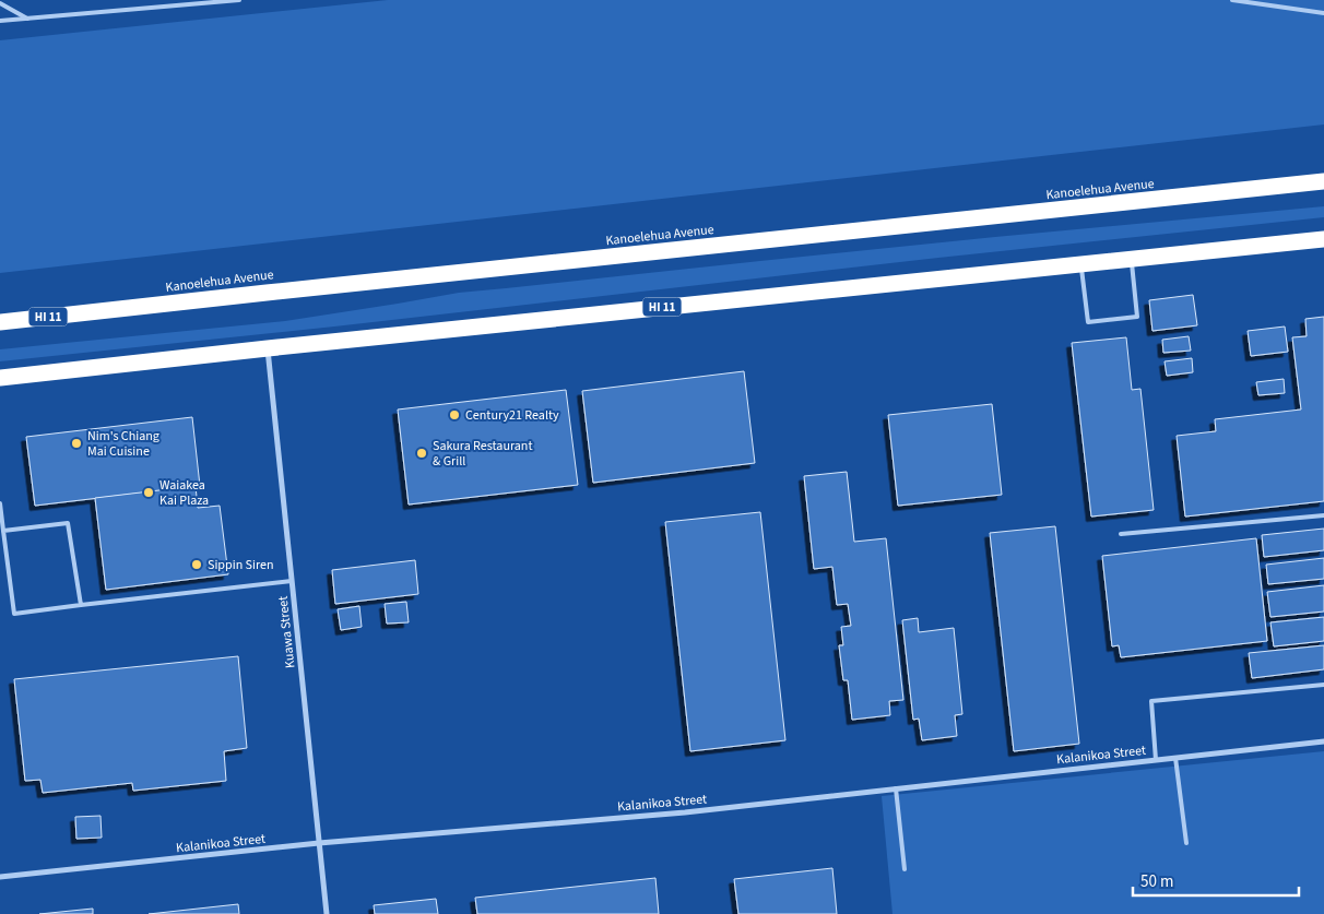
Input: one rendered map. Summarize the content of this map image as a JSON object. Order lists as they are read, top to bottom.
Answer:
{
  "streets": {
    "highway": ["Kanoelehua Avenue", "HI 11"],
    "street": ["Kuawa Street", "Kalanikoa Street"]
  },
  "crossings": [
    ["HI 11", "Kuawa Street"],
    ["Kuawa Street", "Kalanikoa Street"]
  ],
  "places": [
    "Century21 Realty",
    "Nim's Chiang Mai Cuisine",
    "Sakura Restaurant & Grill",
    "Waiakea Kai Plaza",
    "Sippin Siren"
  ],
  "scale_bar": "50 m"
}
